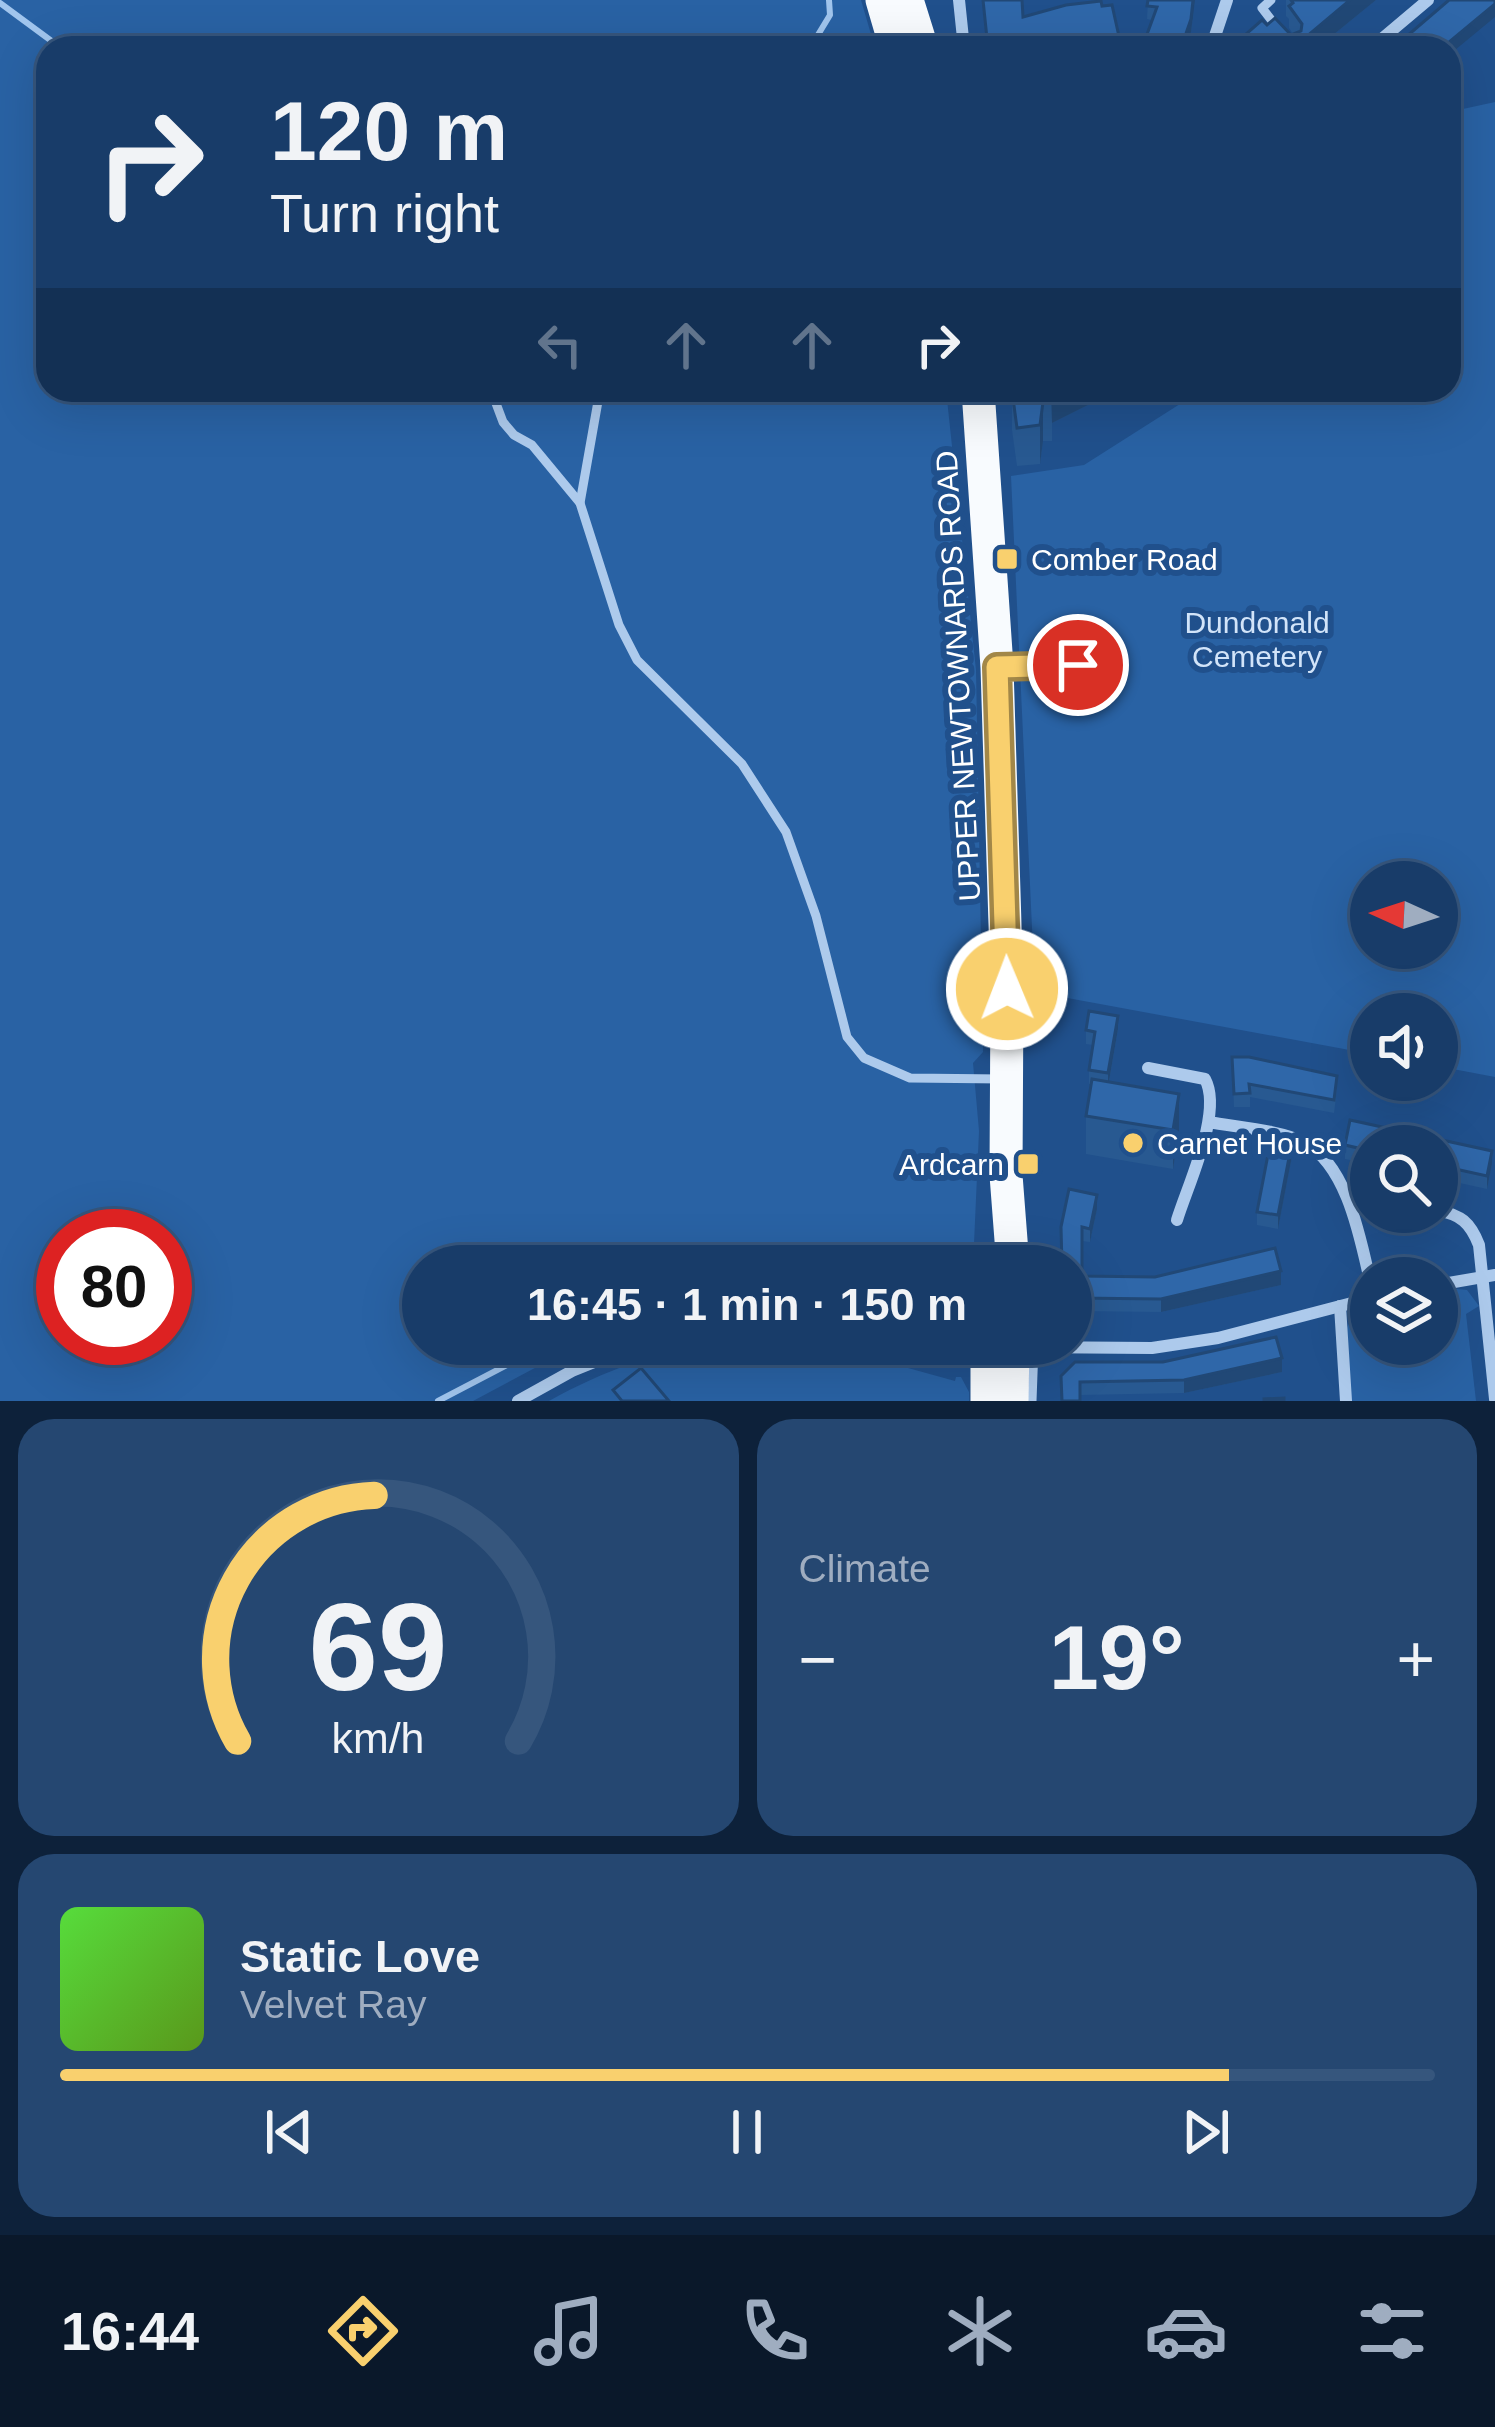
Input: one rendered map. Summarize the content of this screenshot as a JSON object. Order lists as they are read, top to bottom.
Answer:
{
  "streets": {
    "highway": ["UPPER NEWTOWNARDS ROAD"]
  },
  "parks": ["Dundonald Cemetery"],
  "places": {
    "transit": ["Comber Road", "Ardcarn"],
    "other": ["Carnet House"]
  },
  "north": "left",
  "page": {
    "turn": ["120 m", "Turn right"],
    "limit": "80",
    "trip": "16:45 · 1 min · 150 m",
    "tile": "Climate",
    "heat": ["−", "19°", "+"],
    "song": ["Static Love", "Velvet Ray"],
    "tabs": "16:44",
    "gauge": ["69", "km/h"]
  }
}
